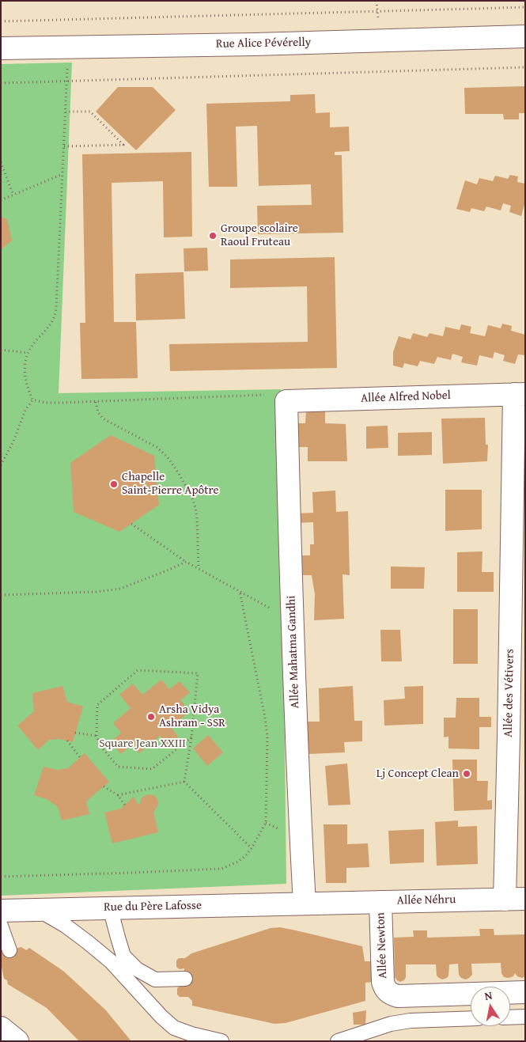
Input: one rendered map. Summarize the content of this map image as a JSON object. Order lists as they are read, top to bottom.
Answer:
{
  "streets": {
    "street": [
      "Rue Alice Pévérelly",
      "Allée Alfred Nobel",
      "Allée Mahatma Gandhi",
      "Allée des Vétivers",
      "Allée Néhru",
      "Rue du Père Lafosse",
      "Allée Newton"
    ]
  },
  "crossings": [
    ["Allée Alfred Nobel", "Allée Mahatma Gandhi"],
    ["Allée Alfred Nobel", "Allée des Vétivers"],
    ["Allée Mahatma Gandhi", "Allée Néhru"],
    ["Allée Mahatma Gandhi", "Rue du Père Lafosse"],
    ["Allée des Vétivers", "Allée Néhru"],
    ["Allée Néhru", "Rue du Père Lafosse"],
    ["Allée Néhru", "Allée Newton"]
  ],
  "parks": ["Square Jean XXIII"],
  "places": [
    "Groupe scolaire Raoul Fruteau",
    "Chapelle Saint-Pierre Apôtre",
    "Arsha Vidya Ashram - SSR",
    "Lj Concept Clean"
  ],
  "north": "top"
}
